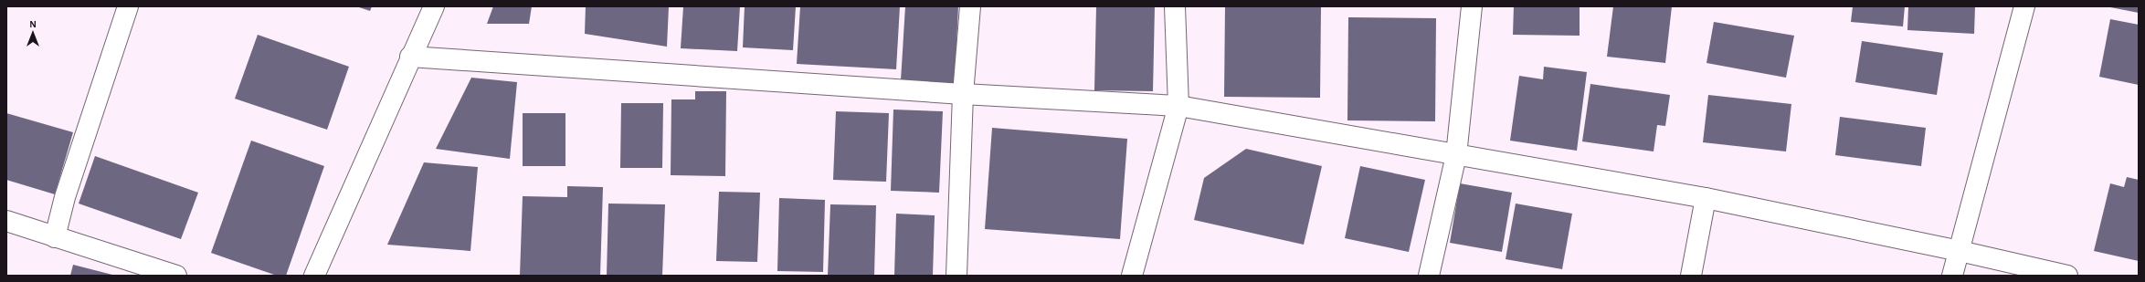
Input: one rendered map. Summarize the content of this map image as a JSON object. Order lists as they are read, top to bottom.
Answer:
{
  "north": "top"
}
